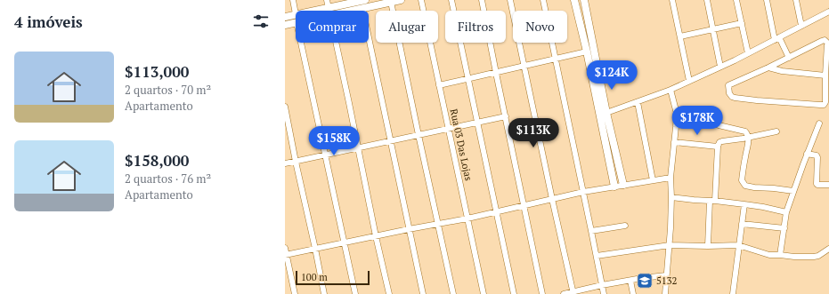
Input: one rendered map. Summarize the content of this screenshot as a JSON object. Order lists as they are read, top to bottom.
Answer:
{
  "streets": {
    "street": ["Rua 03 Das Lojas"]
  },
  "places": {
    "school or university": ["5132"]
  },
  "scale_bar": "100 m",
  "page": {
    "heading": "4 imóveis",
    "chip": [
      "Comprar",
      "Alugar",
      "Filtros",
      "Novo"
    ],
    "list": [
      {
        "name": "$113,000",
        "note": "2 quartos · 70 m² · Apartamento"
      },
      {
        "name": "$158,000",
        "note": "2 quartos · 76 m² · Apartamento"
      }
    ],
    "price": [
      "$124K",
      "$178K",
      "$113K",
      "$158K"
    ],
    "scale": "100 m"
  }
}
